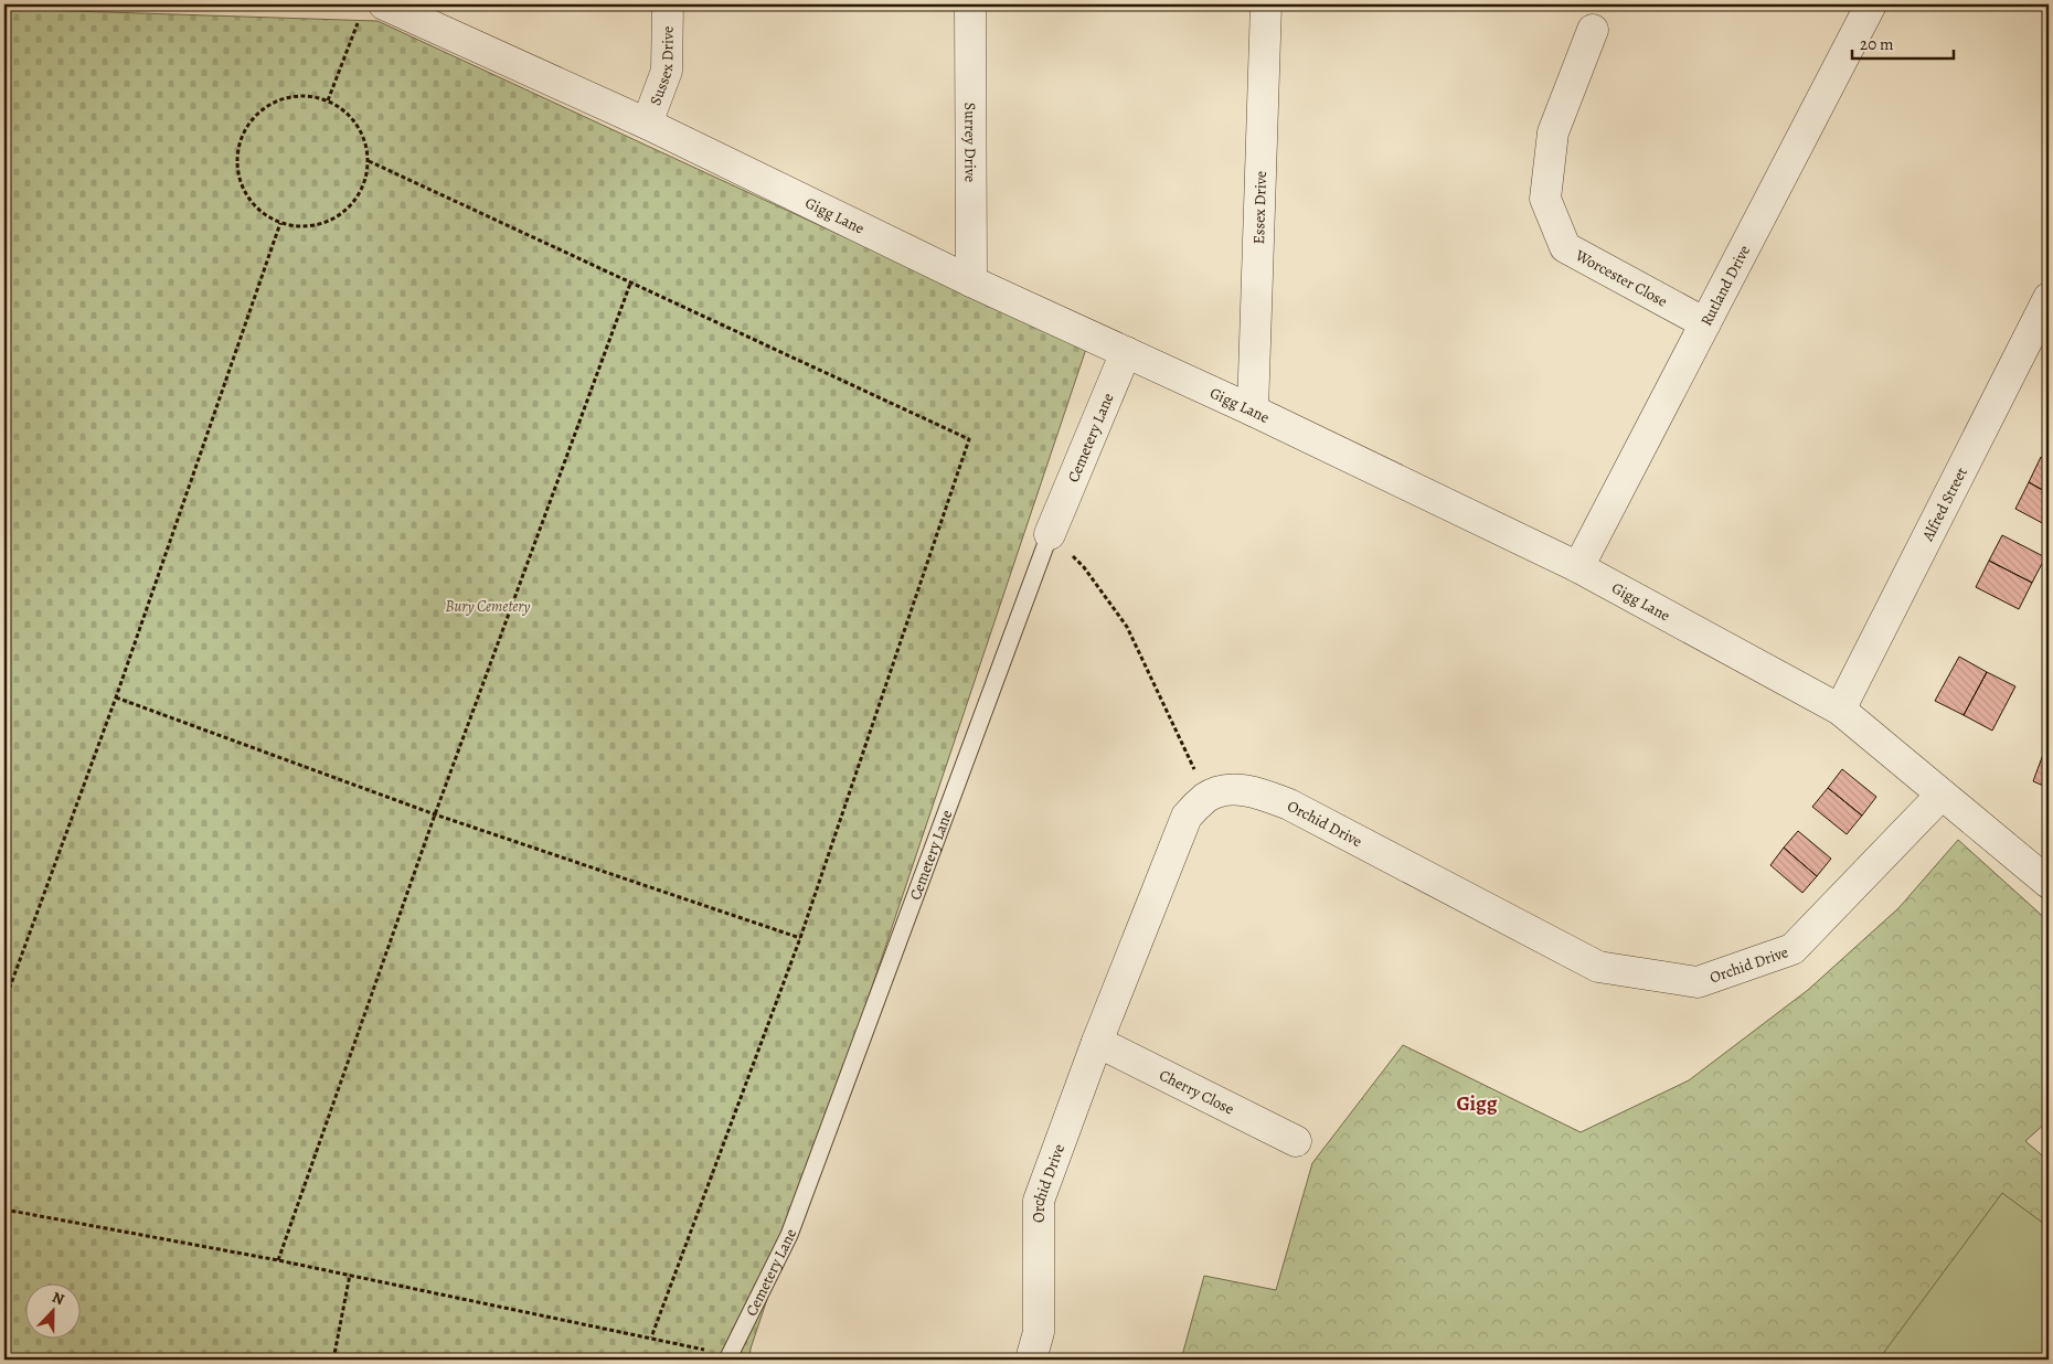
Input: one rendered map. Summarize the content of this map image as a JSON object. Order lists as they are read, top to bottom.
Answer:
{
  "streets": {
    "street": [
      "Sussex Drive",
      "Surrey Drive",
      "Essex Drive",
      "Gigg Lane",
      "Worcester Close",
      "Rutland Drive",
      "Cemetery Lane",
      "Alfred Street",
      "Orchid Drive",
      "Cherry Close"
    ]
  },
  "crossings": [
    ["Sussex Drive", "Gigg Lane"],
    ["Surrey Drive", "Gigg Lane"],
    ["Essex Drive", "Gigg Lane"],
    ["Gigg Lane", "Rutland Drive"],
    ["Gigg Lane", "Cemetery Lane"],
    ["Gigg Lane", "Alfred Street"],
    ["Gigg Lane", "Orchid Drive"],
    ["Worcester Close", "Rutland Drive"],
    ["Orchid Drive", "Cherry Close"]
  ],
  "districts": ["Gigg"],
  "parks": ["Bury Cemetery"],
  "scale_bar": "20 m",
  "north": "top"
}
